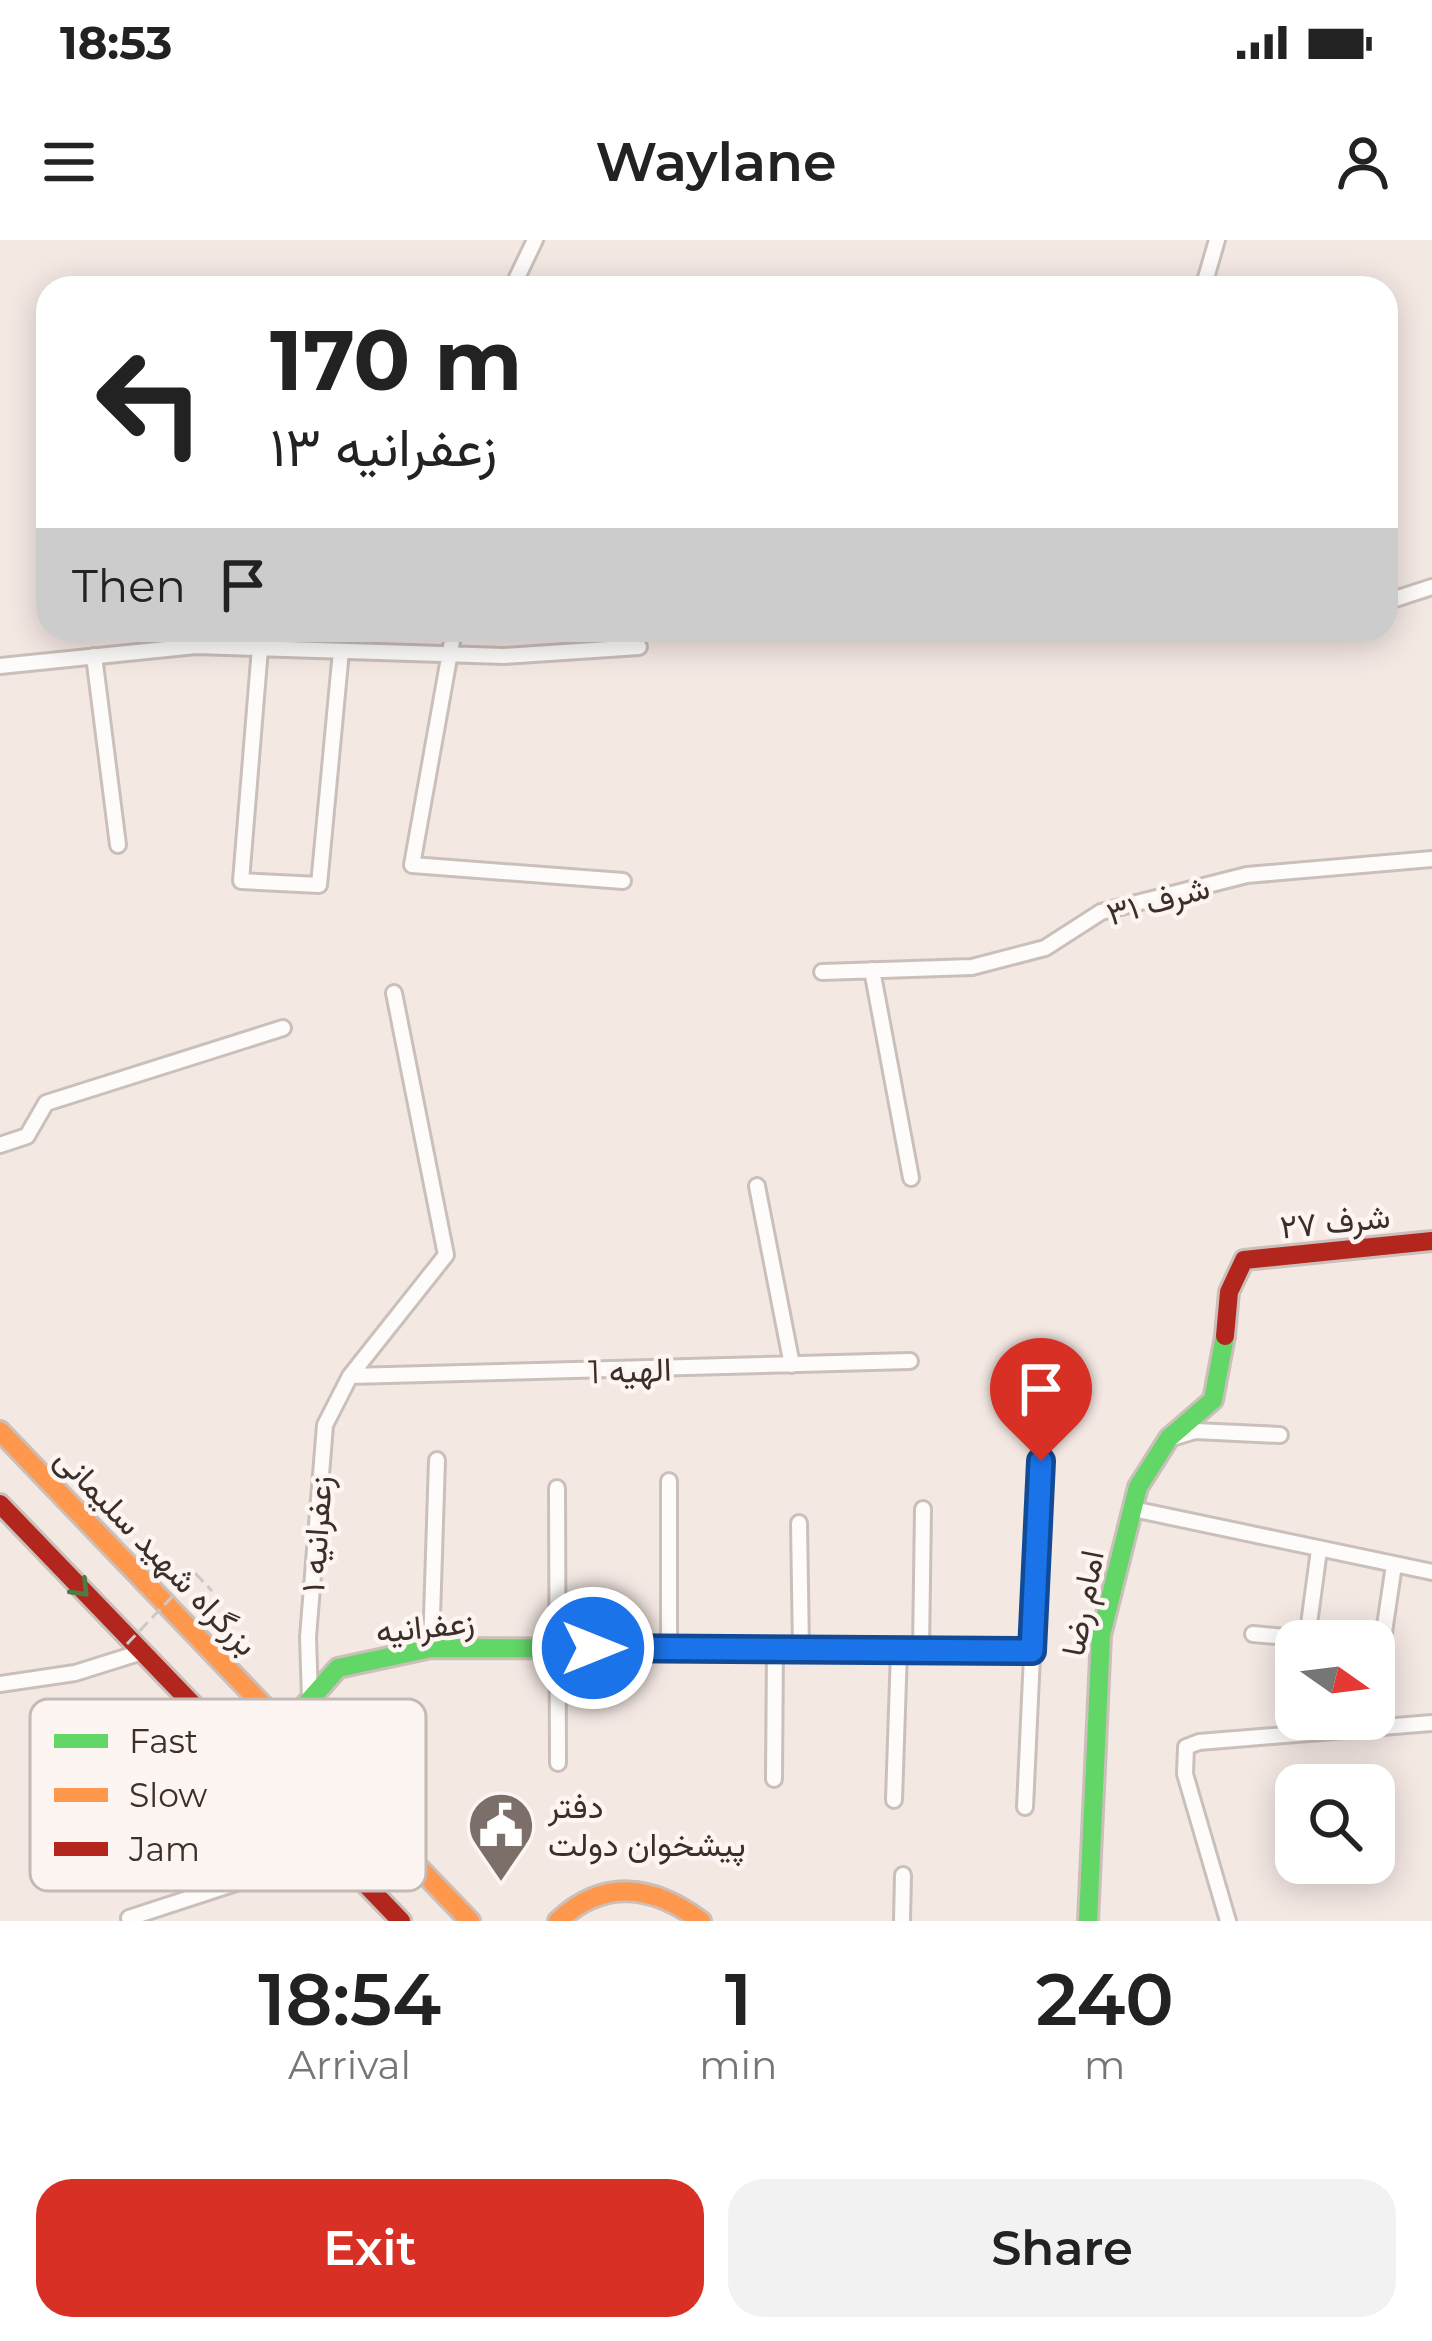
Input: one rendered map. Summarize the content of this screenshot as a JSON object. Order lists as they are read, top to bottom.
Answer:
{
  "streets": {
    "main road": [
      "شرف ۲۷",
      "بزرگراه شهید سلیمانی",
      "امام رضا",
      "زعفرانیه"
    ],
    "street": ["شرف ۳۱", "الهیه 1", "زعفرانیه ۱"]
  },
  "crossings": [
    ["شرف ۲۷", "امام رضا"],
    ["الهیه 1", "زعفرانیه ۱"],
    ["زعفرانیه ۱", "زعفرانیه"]
  ],
  "places": {
    "public building": ["دفتر پیشخوان دولت"]
  },
  "legend": ["Fast", "Slow", "Jam"],
  "north": "right",
  "page": {
    "status": "18:53",
    "header": "Waylane",
    "turn": ["170 m", "زعفرانیه ۱۳"],
    "then": "Then",
    "eta": [
      "18:54",
      "Arrival",
      "1",
      "min",
      "240",
      "m"
    ],
    "buttons": ["Exit", "Share"]
  }
}
